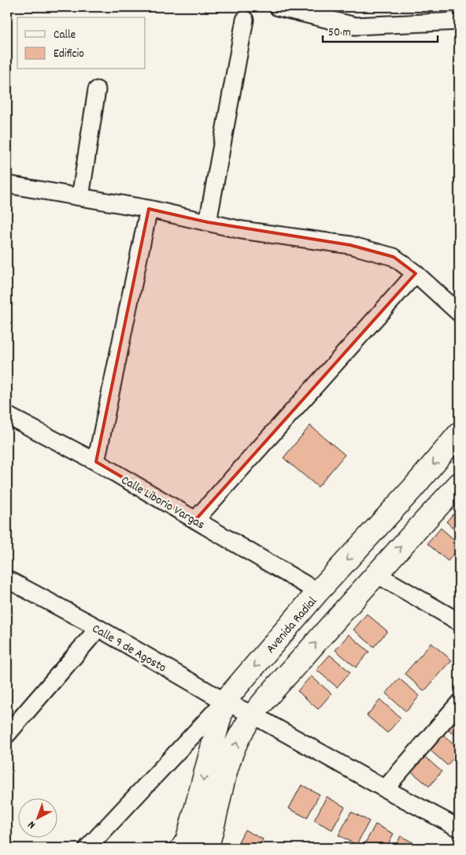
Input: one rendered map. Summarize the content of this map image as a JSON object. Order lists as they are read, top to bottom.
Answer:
{
  "streets": {
    "street": ["Calle Liborio Vargas", "Avenida Radial", "Calle 9 de Agosto"]
  },
  "crossings": [
    ["Calle Liborio Vargas", "Avenida Radial"],
    ["Avenida Radial", "Calle 9 de Agosto"]
  ],
  "legend": ["Calle", "Edificio"],
  "scale_bar": "50 m",
  "north": "bottom left"
}
